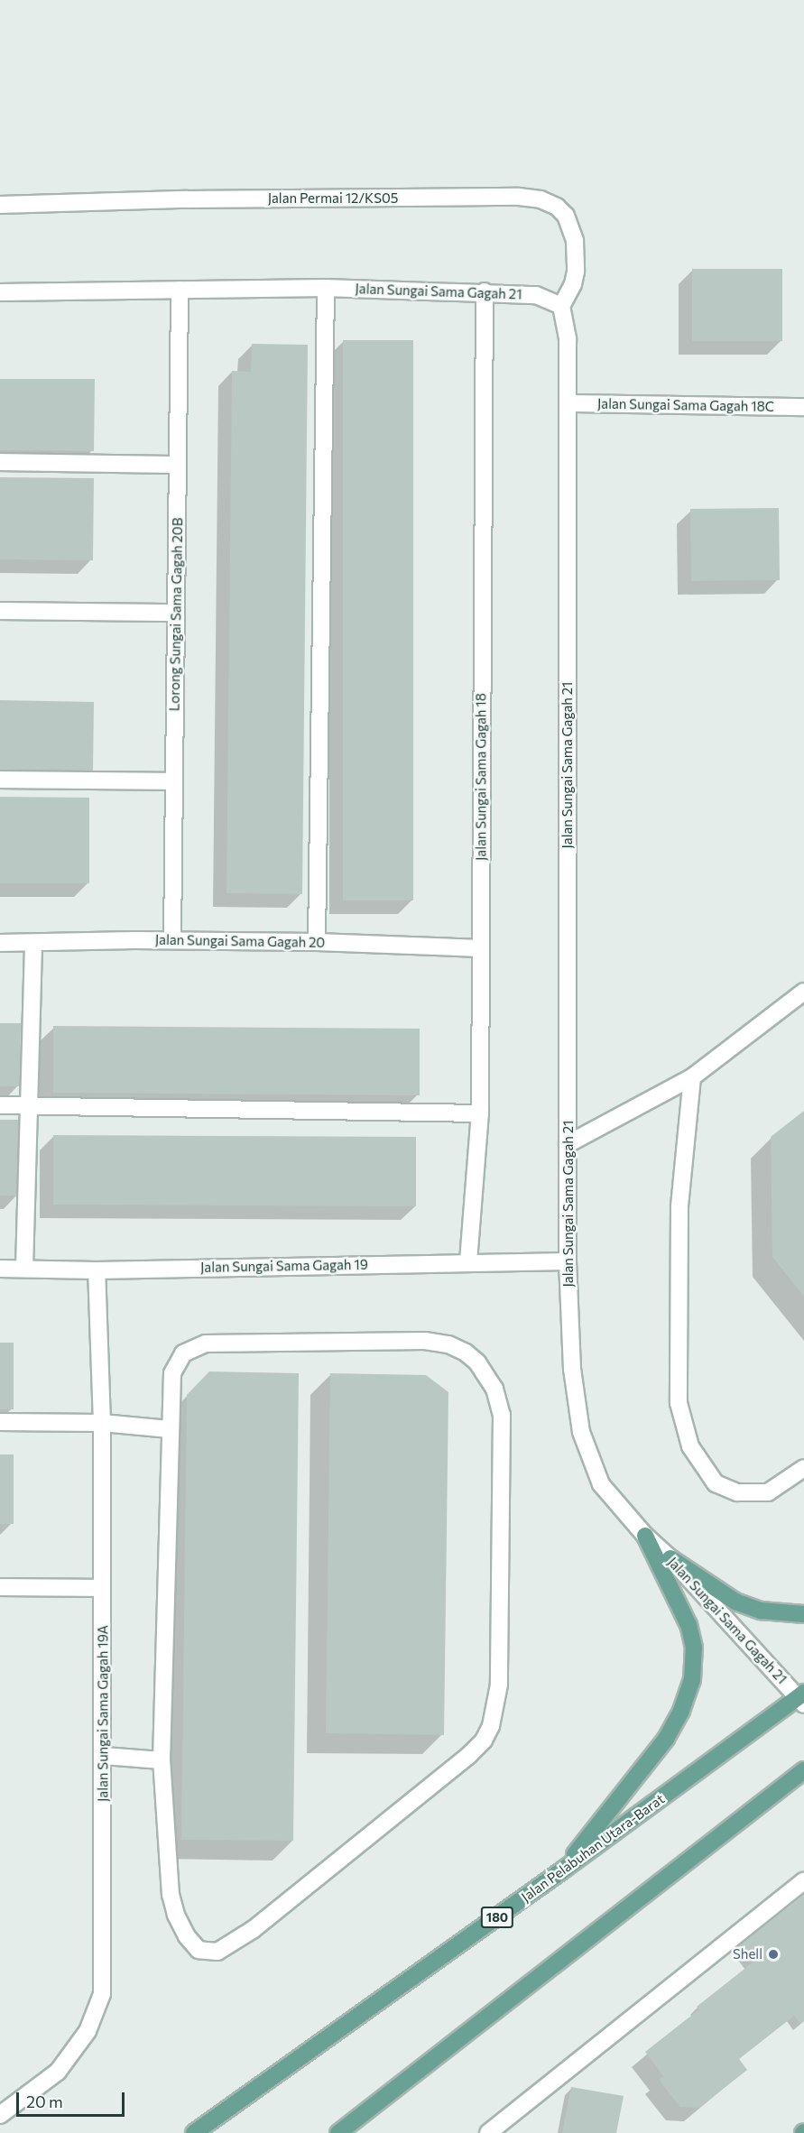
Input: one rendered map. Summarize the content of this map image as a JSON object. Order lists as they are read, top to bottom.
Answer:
{
  "streets": {
    "main road": ["Jalan Pelabuhan Utara-Barat", "180"],
    "street": [
      "Jalan Permai 12/KS05",
      "Jalan Sungai Sama Gagah 21",
      "Jalan Sungai Sama Gagah 18C",
      "Lorong Sungai Sama Gagah 20B",
      "Jalan Sungai Sama Gagah 18",
      "Jalan Sungai Sama Gagah 20",
      "Jalan Sungai Sama Gagah 19",
      "Jalan Sungai Sama Gagah 19A"
    ]
  },
  "crossings": [
    ["Jalan Permai 12/KS05", "Jalan Sungai Sama Gagah 21"],
    ["Jalan Sungai Sama Gagah 21", "Jalan Sungai Sama Gagah 18C"],
    ["Jalan Sungai Sama Gagah 21", "Lorong Sungai Sama Gagah 20B"],
    ["Jalan Sungai Sama Gagah 21", "Jalan Sungai Sama Gagah 18"],
    ["Jalan Sungai Sama Gagah 21", "Jalan Sungai Sama Gagah 19"],
    ["Jalan Sungai Sama Gagah 21", "Jalan Pelabuhan Utara-Barat"],
    ["Lorong Sungai Sama Gagah 20B", "Jalan Sungai Sama Gagah 20"],
    ["Jalan Sungai Sama Gagah 18", "Jalan Sungai Sama Gagah 20"],
    ["Jalan Sungai Sama Gagah 18", "Jalan Sungai Sama Gagah 19"],
    ["Jalan Sungai Sama Gagah 19", "Jalan Sungai Sama Gagah 19A"]
  ],
  "places": ["Shell"],
  "scale_bar": "20 m"
}
